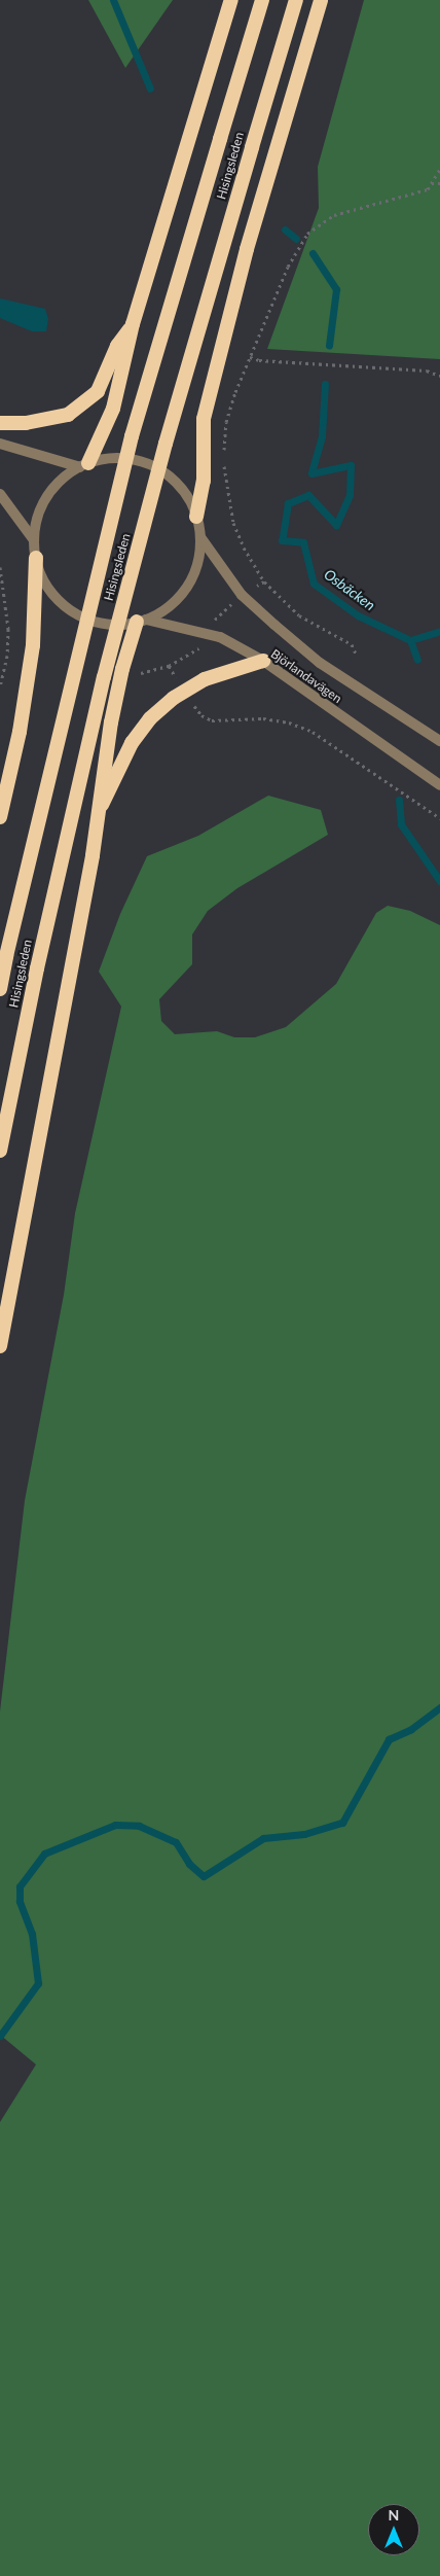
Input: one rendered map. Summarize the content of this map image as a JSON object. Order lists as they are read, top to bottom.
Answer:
{
  "streets": {
    "highway": ["Hisingsleden"],
    "street": ["Björlandavägen"]
  },
  "water": ["Osbäcken"],
  "north": "top"
}
